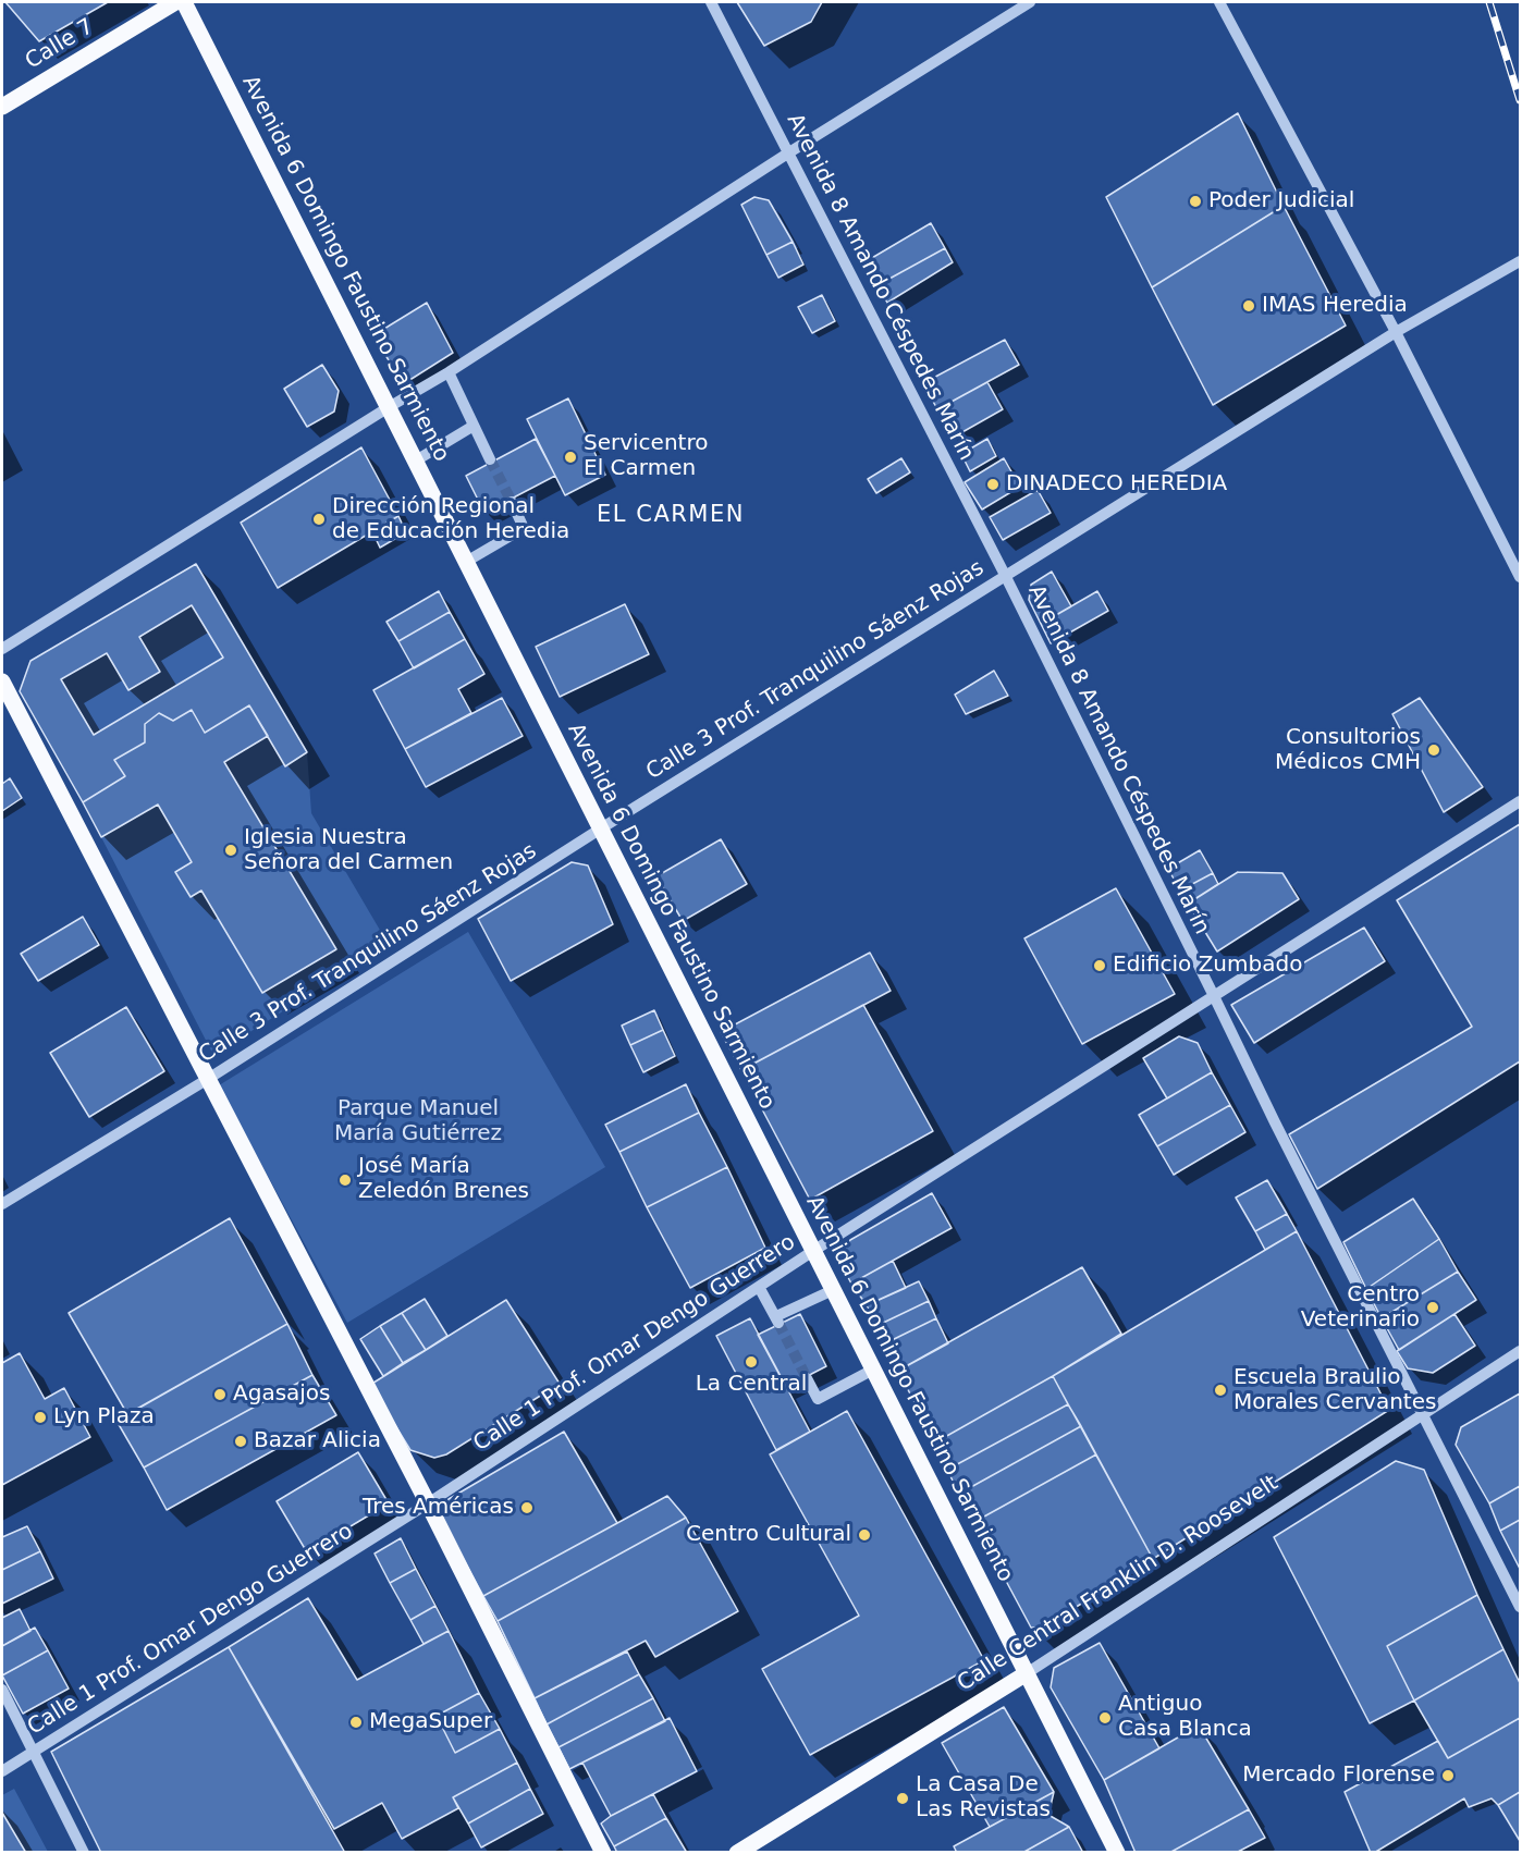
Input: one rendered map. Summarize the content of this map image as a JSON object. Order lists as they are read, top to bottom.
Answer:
{
  "streets": {
    "main road": ["Calle 7", "Avenida 6 Domingo Faustino Sarmiento", "Calle Central Franklin D. Roosevelt"],
    "street": ["Avenida 8 Amando Céspedes Marín", "Calle 3 Prof. Tranquilino Sáenz Rojas", "Calle 1 Prof. Omar Dengo Guerrero"]
  },
  "crossings": [
    ["Avenida 6 Domingo Faustino Sarmiento", "Calle 3 Prof. Tranquilino Sáenz Rojas"],
    ["Avenida 6 Domingo Faustino Sarmiento", "Calle 1 Prof. Omar Dengo Guerrero"],
    ["Avenida 6 Domingo Faustino Sarmiento", "Calle Central Franklin D. Roosevelt"],
    ["Avenida 8 Amando Céspedes Marín", "Calle 3 Prof. Tranquilino Sáenz Rojas"],
    ["Avenida 8 Amando Céspedes Marín", "Calle 1 Prof. Omar Dengo Guerrero"],
    ["Avenida 8 Amando Céspedes Marín", "Calle Central Franklin D. Roosevelt"]
  ],
  "districts": ["EL CARMEN"],
  "parks": ["Parque Manuel María Gutiérrez"],
  "places": [
    "Poder Judicial",
    "IMAS Heredia",
    "Servicentro El Carmen",
    "DINADECO HEREDIA",
    "Dirección Regional de Educación Heredia",
    "Consultorios Médicos CMH",
    "Iglesia Nuestra Señora del Carmen",
    "Edificio Zumbado",
    "José María Zeledón Brenes",
    "Centro Veterinario",
    "La Central",
    "Escuela Braulio Morales Cervantes",
    "Agasajos",
    "Lyn Plaza",
    "Bazar Alicia",
    "Tres Américas",
    "Centro Cultural",
    "Antiguo Casa Blanca",
    "MegaSuper",
    "Mercado Florense",
    "La Casa De Las Revistas"
  ]
}
